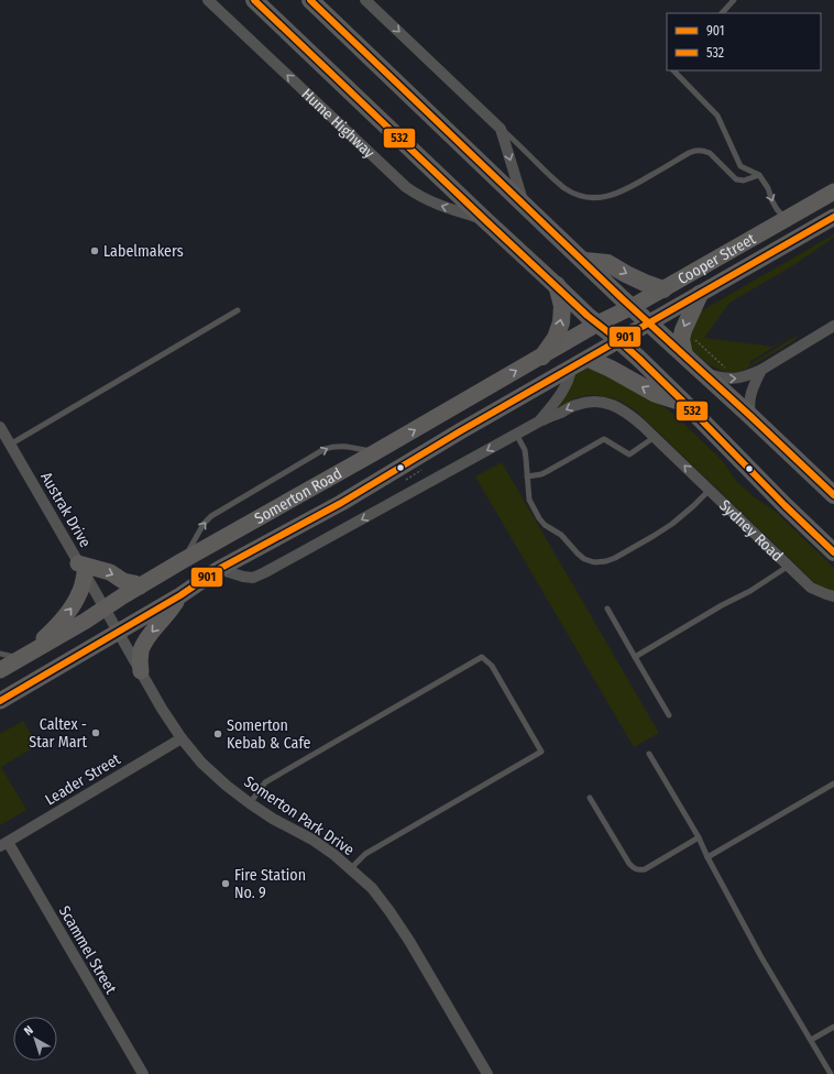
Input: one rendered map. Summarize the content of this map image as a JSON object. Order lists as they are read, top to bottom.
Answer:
{
  "streets": {
    "highway": ["Hume Highway"],
    "main road": ["Cooper Street", "Somerton Road"],
    "street": [
      "Austrak Drive",
      "Sydney Road",
      "Leader Street",
      "Somerton Park Drive",
      "Scammel Street"
    ]
  },
  "crossings": [
    ["Hume Highway", "Cooper Street"],
    ["Hume Highway", "Somerton Road"],
    ["Cooper Street", "Somerton Road"],
    ["Somerton Road", "Austrak Drive"],
    ["Somerton Road", "Somerton Park Drive"],
    ["Austrak Drive", "Somerton Park Drive"],
    ["Leader Street", "Somerton Park Drive"],
    ["Leader Street", "Scammel Street"]
  ],
  "one_way": ["Hume Highway", "Sydney Road"],
  "places": [
    "Labelmakers",
    "Caltex - Star Mart",
    "Somerton Kebab & Cafe",
    "Fire Station No. 9"
  ],
  "lines": ["transit line 532", "transit line 901"],
  "legend": ["901", "532"],
  "north": "top left"
}
